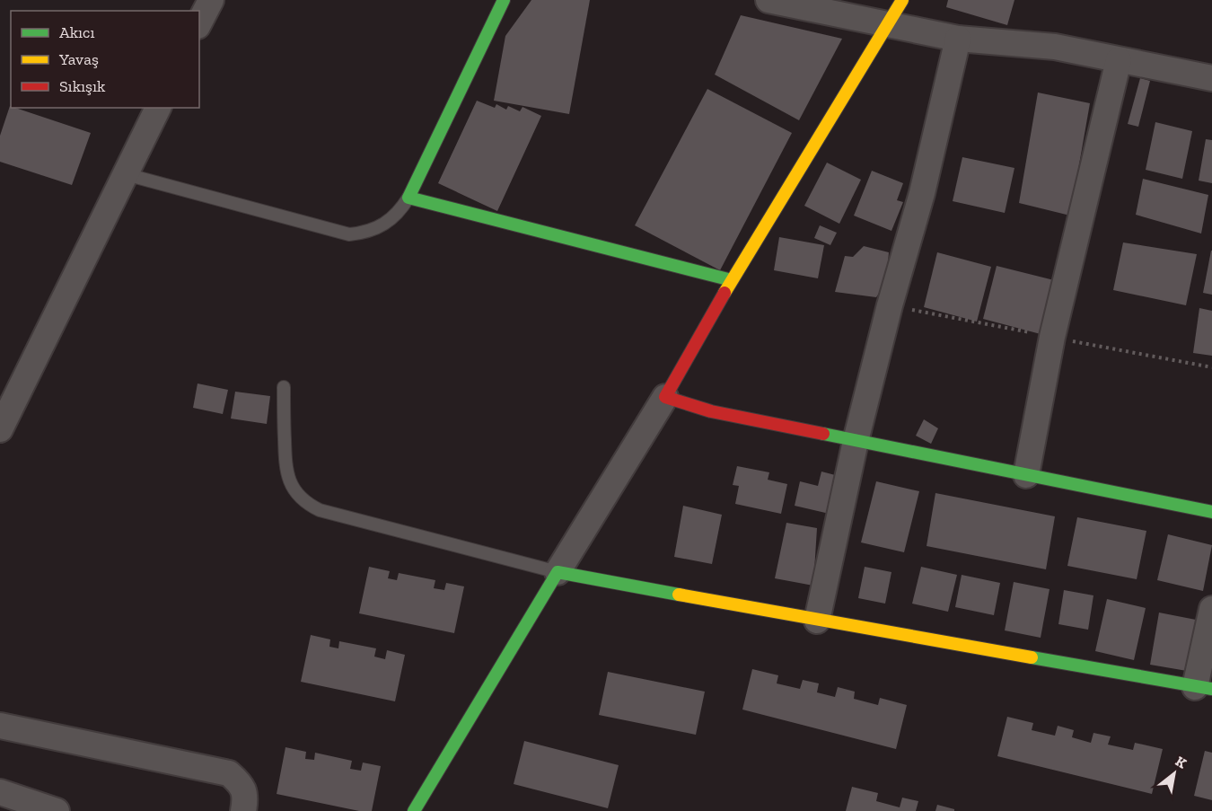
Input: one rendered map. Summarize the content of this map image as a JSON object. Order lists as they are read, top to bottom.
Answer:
{
  "legend": ["Akıcı", "Yavaş", "Sıkışık"],
  "north": "top right"
}
